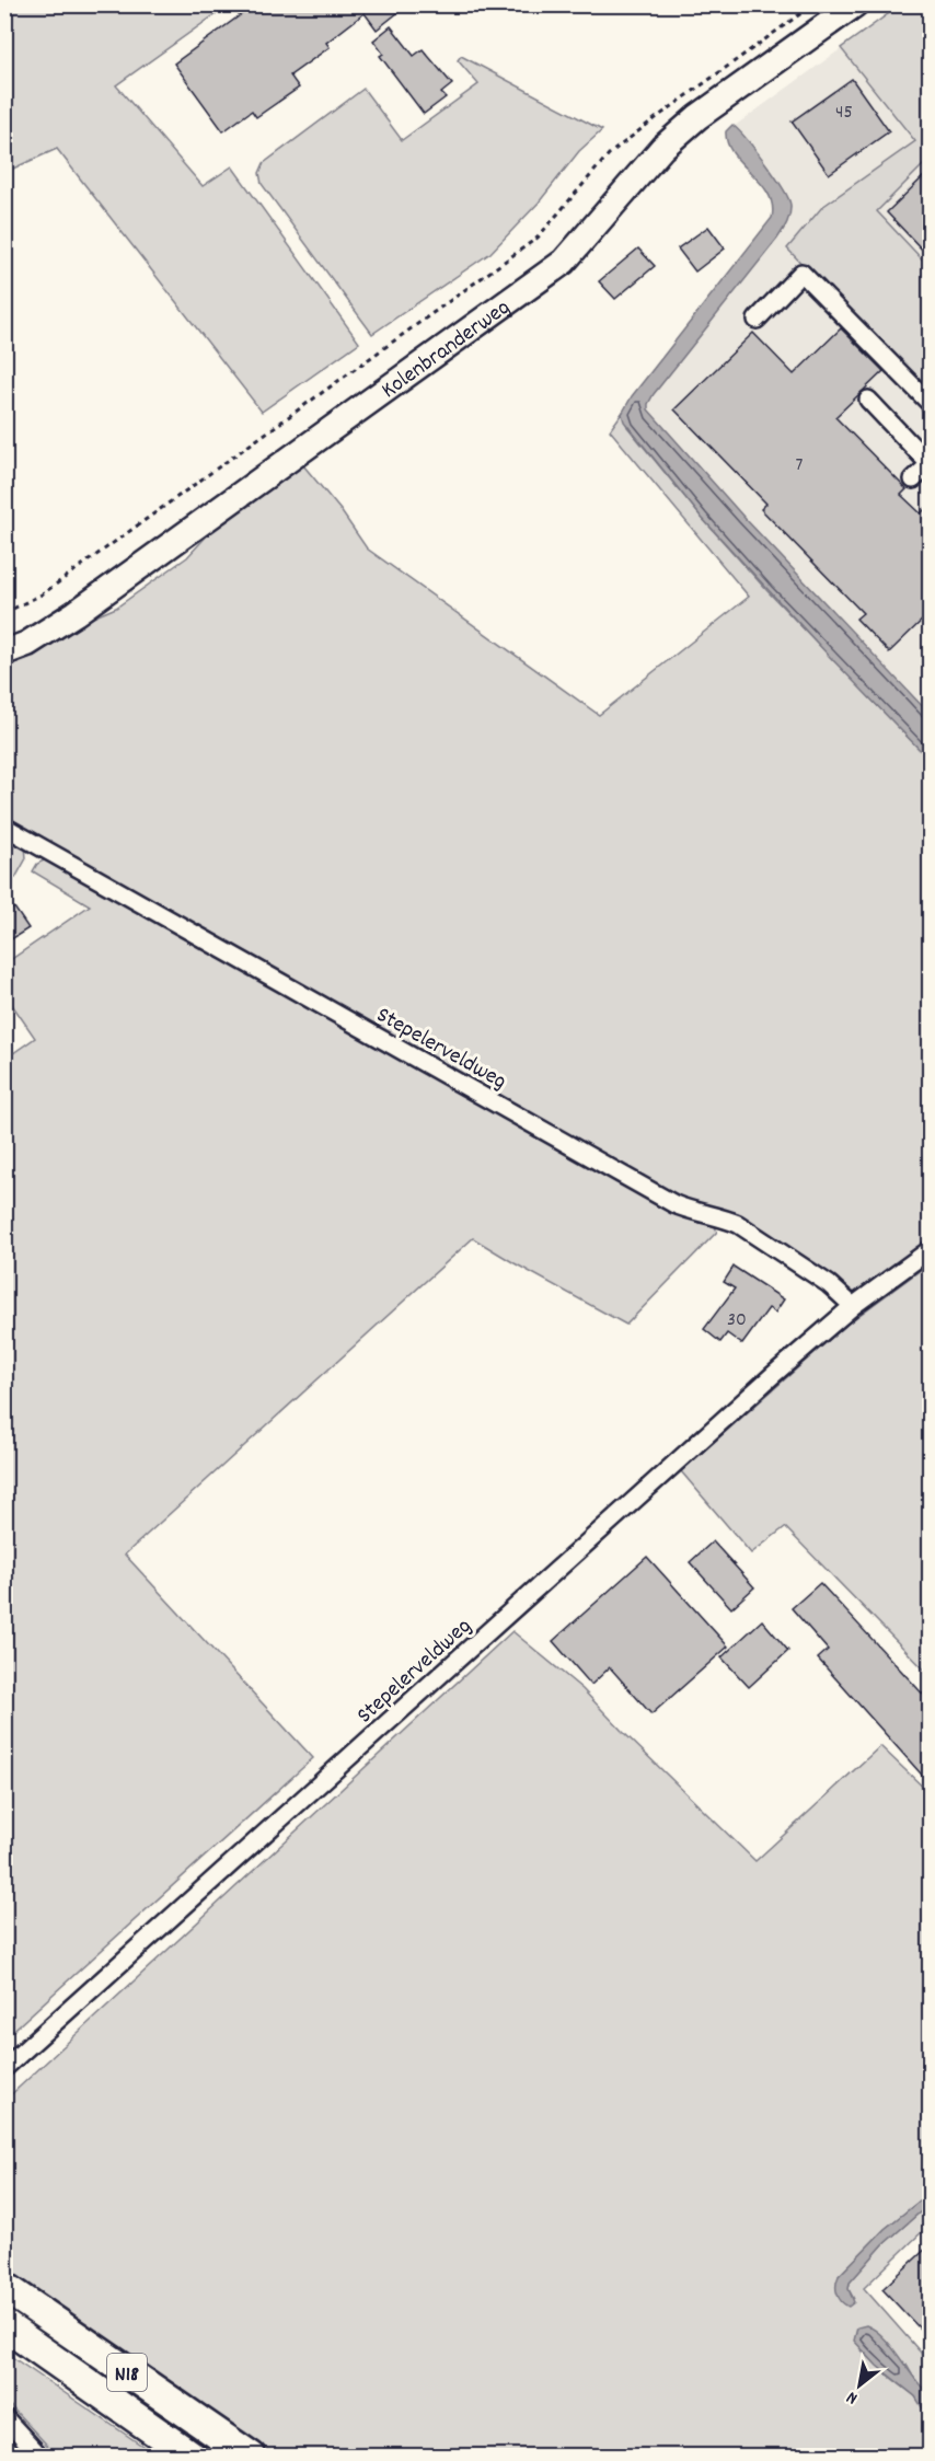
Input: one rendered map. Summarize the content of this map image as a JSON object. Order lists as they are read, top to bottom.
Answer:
{
  "streets": {
    "highway": ["N18"],
    "main road": ["Kolenbranderweg"],
    "street": ["Stepelerveldweg"]
  },
  "house_numbers": ["45", "7", "30"],
  "north": "bottom left"
}
